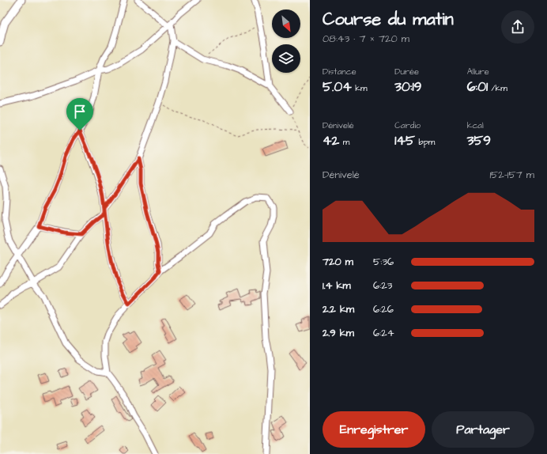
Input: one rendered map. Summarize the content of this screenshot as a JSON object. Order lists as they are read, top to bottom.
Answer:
{
  "north": "bottom right",
  "page": {
    "heading": ["Course du matin", "08:43 · 7 × 720 m"],
    "stats": [
      ["Distance", "5.04 km"],
      ["Durée", "30:19"],
      ["Allure", "6:01 /km"],
      ["Dénivelé", "42 m"],
      ["Cardio", "145 bpm"],
      ["kcal", "359"]
    ],
    "chart": ["Dénivelé", "152–157 m"],
    "list": [
      {
        "name": "720 m",
        "note": "5:36"
      },
      {
        "name": "1.4 km",
        "note": "6:23"
      },
      {
        "name": "2.2 km",
        "note": "6:26"
      },
      {
        "name": "2.9 km",
        "note": "6:24"
      }
    ],
    "buttons": ["Enregistrer", "Partager"]
  }
}
